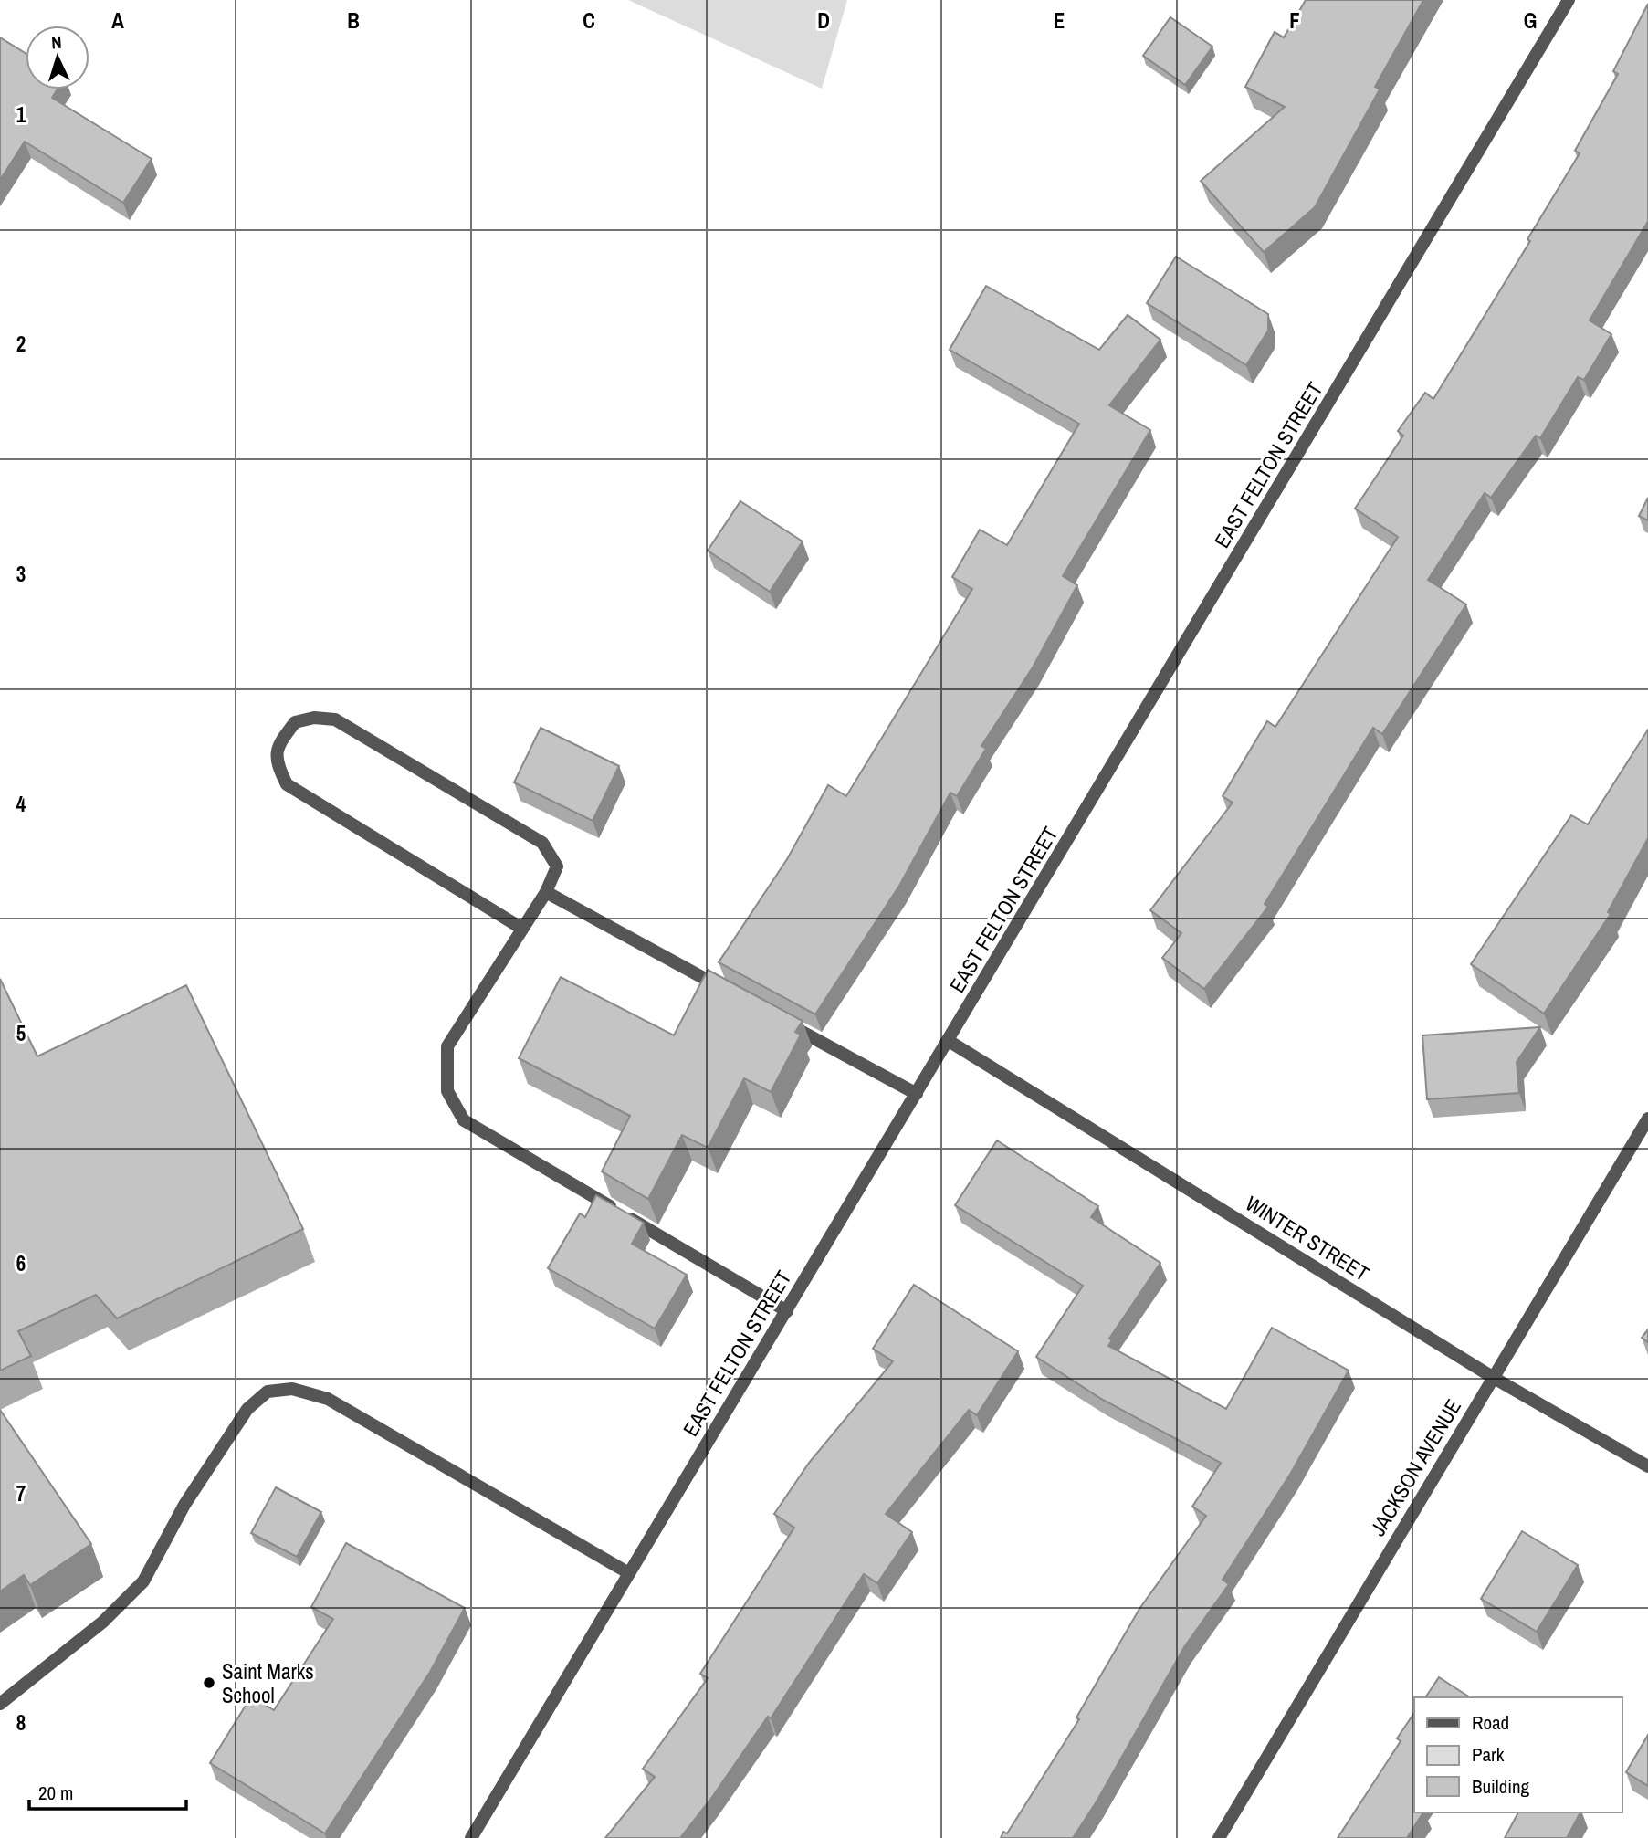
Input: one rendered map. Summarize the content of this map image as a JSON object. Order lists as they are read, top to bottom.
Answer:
{
  "streets": {
    "street": ["EAST FELTON STREET", "WINTER STREET", "JACKSON AVENUE"]
  },
  "crossings": [
    ["EAST FELTON STREET", "WINTER STREET"],
    ["WINTER STREET", "JACKSON AVENUE"]
  ],
  "places": ["Saint Marks School"],
  "legend": ["Road", "Park", "Building"],
  "scale_bar": "20 m",
  "north": "top",
  "grid": {
    "columns": [
      "A",
      "B",
      "C",
      "D",
      "E",
      "F",
      "G"
    ],
    "rows": [
      "1",
      "2",
      "3",
      "4",
      "5",
      "6",
      "7",
      "8"
    ]
  }
}
